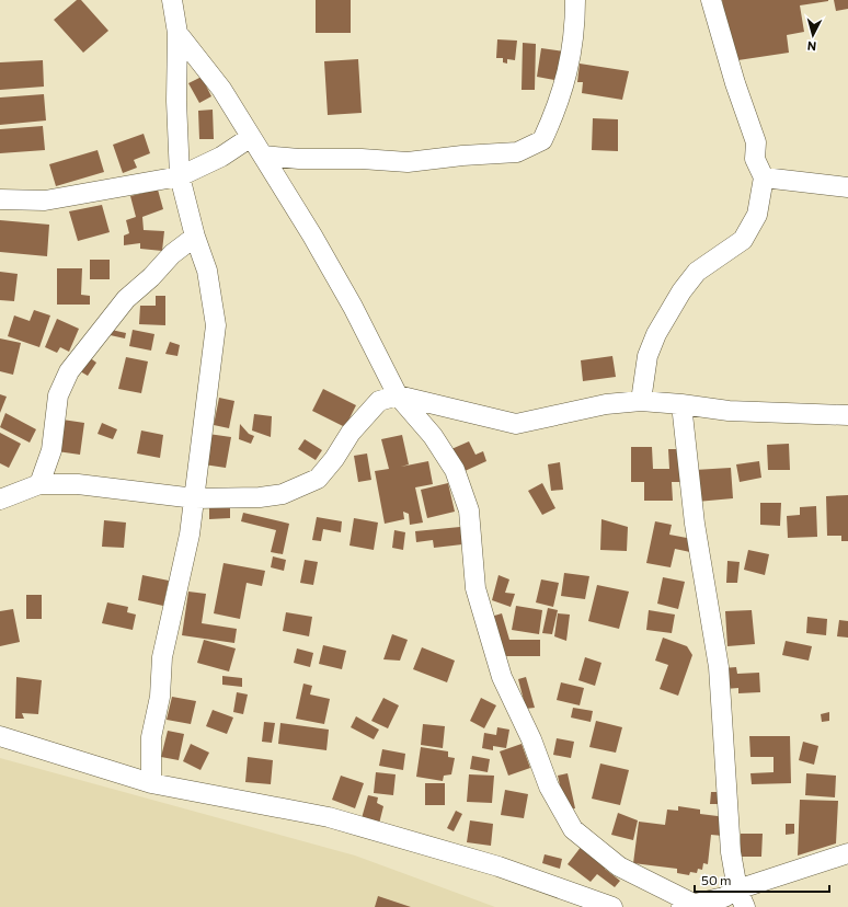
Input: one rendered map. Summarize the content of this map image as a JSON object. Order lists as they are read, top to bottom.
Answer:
{
  "scale_bar": "50 m",
  "north": "bottom"
}
